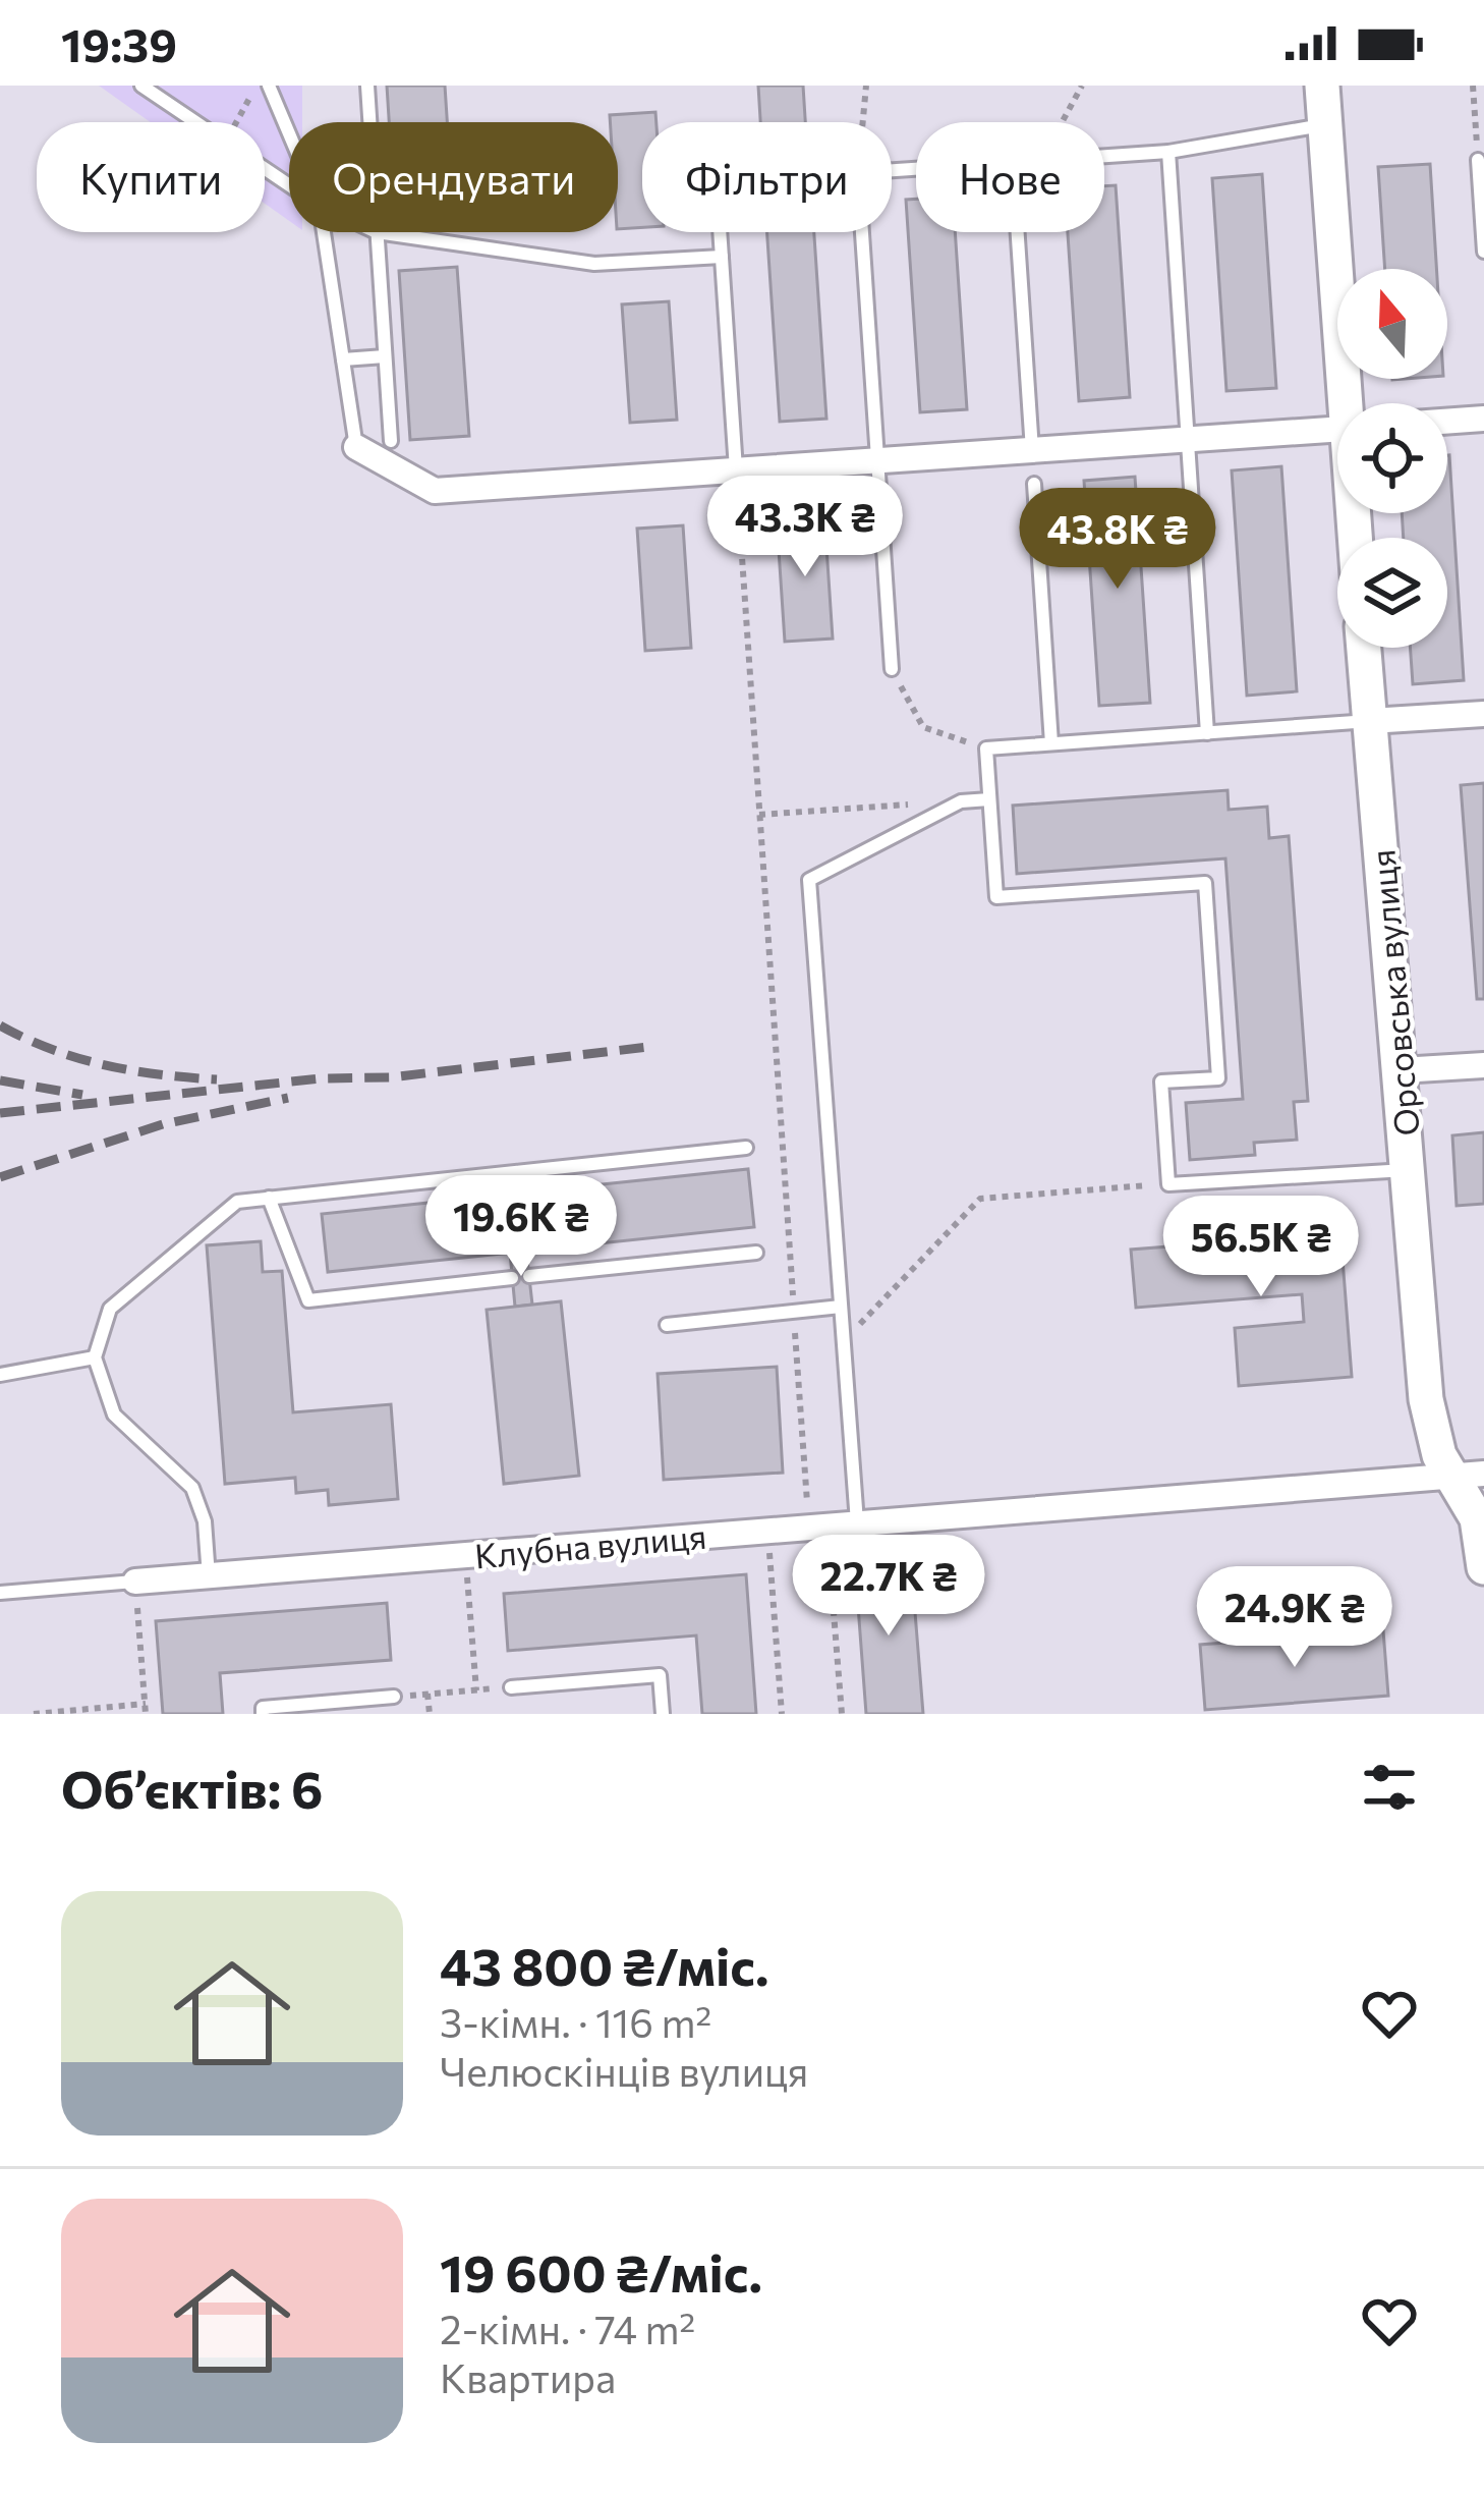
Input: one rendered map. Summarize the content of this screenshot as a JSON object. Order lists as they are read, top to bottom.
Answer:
{
  "streets": {
    "street": ["Орсовська вулиця", "Клубна вулиця"]
  },
  "crossings": [
    ["Орсовська вулиця", "Клубна вулиця"]
  ],
  "north": "top",
  "page": {
    "status": "19:39",
    "chip": [
      "Купити",
      "Орендувати",
      "Фільтри",
      "Нове"
    ],
    "price": [
      "43.3K ₴",
      "43.8K ₴",
      "19.6K ₴",
      "56.5K ₴",
      "22.7K ₴",
      "24.9K ₴"
    ],
    "heading": "Об’єктів: 6",
    "list": [
      {
        "name": "43 800 ₴/міс.",
        "note": "3-кімн. · 116 m² · Челюскінців вулиця"
      },
      {
        "name": "19 600 ₴/міс.",
        "note": "2-кімн. · 74 m² · Квартира"
      }
    ]
  }
}
